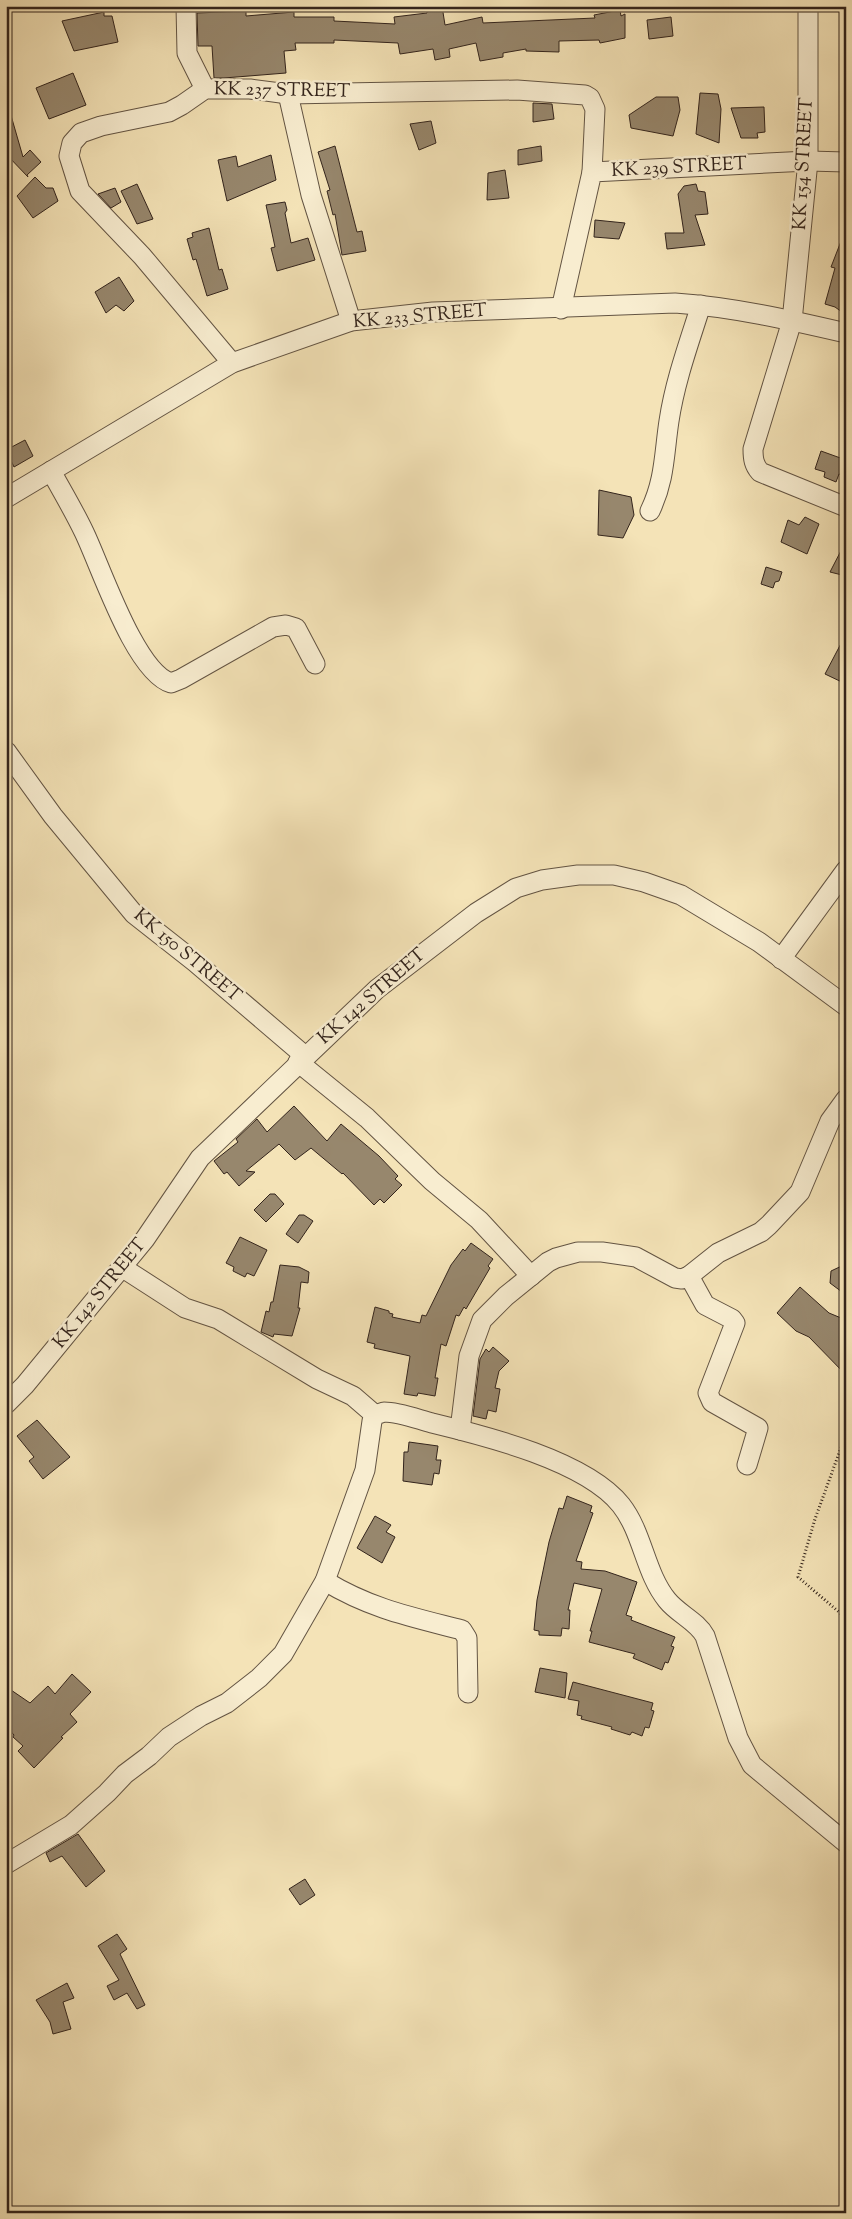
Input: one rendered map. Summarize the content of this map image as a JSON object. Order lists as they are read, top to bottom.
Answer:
{
  "streets": {
    "street": [
      "KK 237 STREET",
      "KK 154 STREET",
      "KK 239 STREET",
      "KK 233 STREET",
      "KK 150 STREET",
      "KK 142 STREET"
    ]
  },
  "crossings": [
    ["KK 237 STREET", "KK 239 STREET"],
    ["KK 237 STREET", "KK 233 STREET"],
    ["KK 154 STREET", "KK 239 STREET"],
    ["KK 154 STREET", "KK 233 STREET"],
    ["KK 239 STREET", "KK 233 STREET"],
    ["KK 150 STREET", "KK 142 STREET"]
  ]
}
